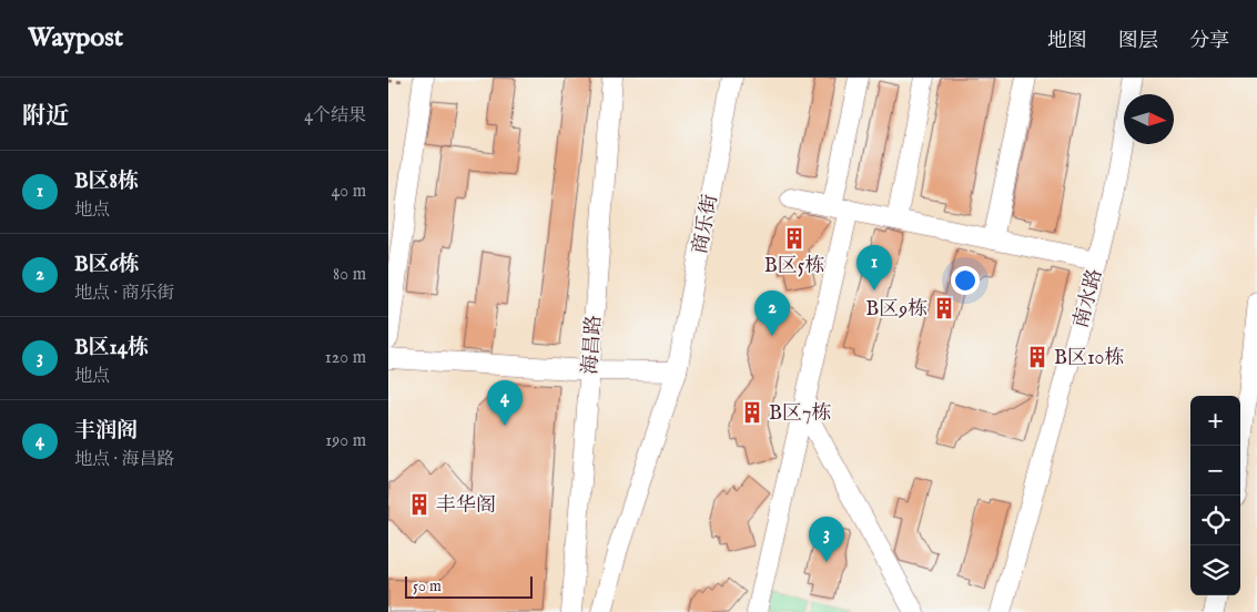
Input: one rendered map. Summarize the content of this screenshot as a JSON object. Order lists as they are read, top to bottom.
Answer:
{
  "streets": {
    "street": ["商乐街", "南水路", "海昌路"]
  },
  "places": {
    "building": [
      "B区5栋",
      "B区9栋",
      "B区10栋",
      "B区7栋",
      "丰华阁"
    ]
  },
  "scale_bar": "50 m",
  "north": "right",
  "page": {
    "header": "Waypost",
    "nav": ["地图", "图层", "分享"],
    "heading": ["附近", "4个结果"],
    "list": [
      {
        "mark": "1",
        "name": "B区8栋",
        "note": "地点",
        "value": "40 m"
      },
      {
        "mark": "2",
        "name": "B区6栋",
        "note": "地点 · 商乐街",
        "value": "80 m"
      },
      {
        "mark": "3",
        "name": "B区14栋",
        "note": "地点",
        "value": "120 m"
      },
      {
        "mark": "4",
        "name": "丰润阁",
        "note": "地点 · 海昌路",
        "value": "190 m"
      }
    ],
    "pins": [
      "1",
      "2",
      "4",
      "3"
    ],
    "map_buttons": ["+", "−"],
    "scale": "50 m"
  }
}
